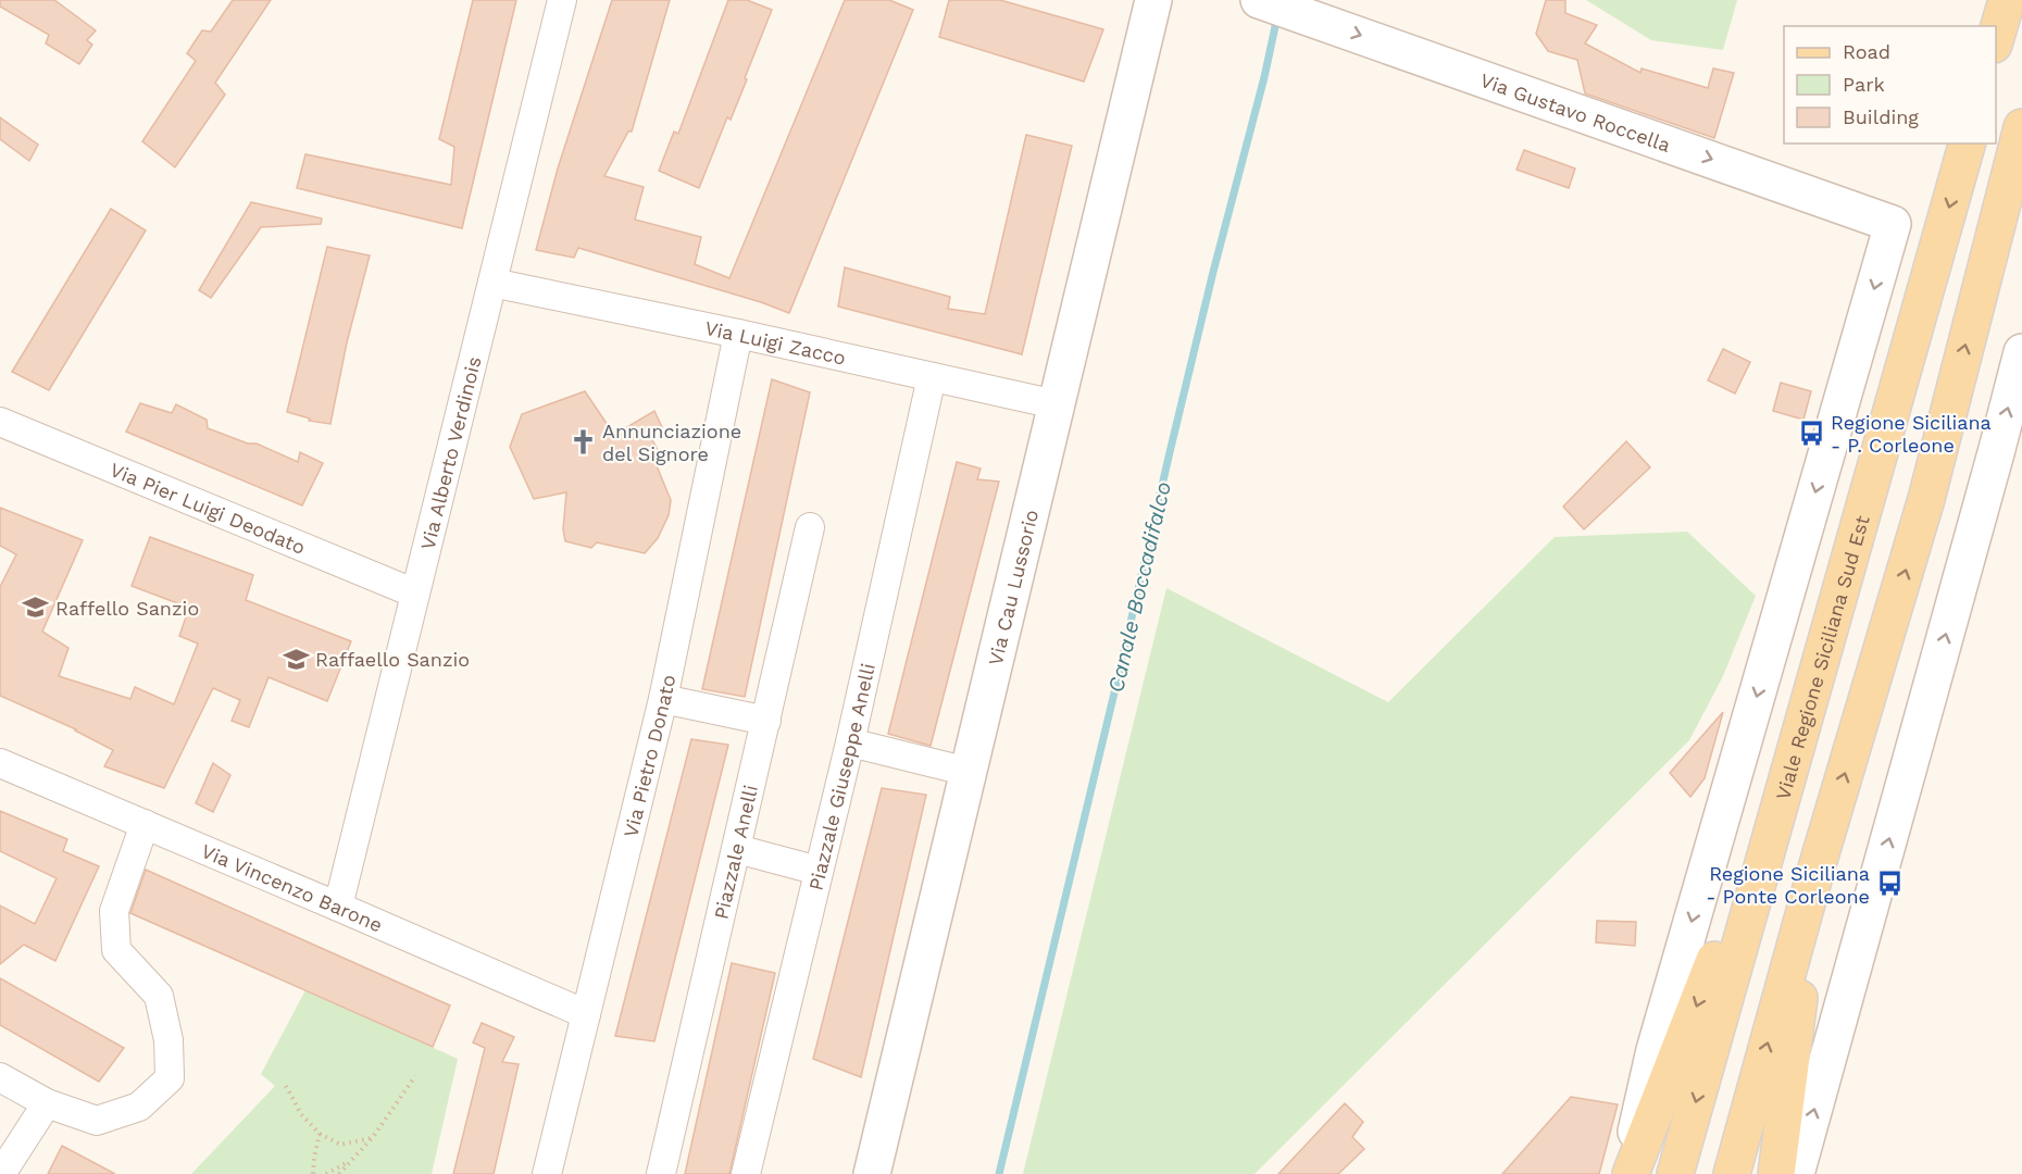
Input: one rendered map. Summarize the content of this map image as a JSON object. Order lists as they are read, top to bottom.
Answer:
{
  "streets": {
    "main road": ["Viale Regione Siciliana Sud Est"],
    "street": [
      "Via Gustavo Roccella",
      "Via Luigi Zacco",
      "Via Alberto Verdinois",
      "Via Pier Luigi Deodato",
      "Via Cau Lussorio",
      "Via Pietro Donato",
      "Piazzale Giuseppe Anelli",
      "Piazzale Anelli",
      "Via Vincenzo Barone"
    ]
  },
  "crossings": [
    ["Via Luigi Zacco", "Via Alberto Verdinois"],
    ["Via Luigi Zacco", "Via Cau Lussorio"],
    ["Via Luigi Zacco", "Via Pietro Donato"],
    ["Via Luigi Zacco", "Piazzale Giuseppe Anelli"],
    ["Via Alberto Verdinois", "Via Pier Luigi Deodato"],
    ["Via Alberto Verdinois", "Via Vincenzo Barone"],
    ["Via Pietro Donato", "Via Vincenzo Barone"]
  ],
  "water": ["Canale Boccadifalco"],
  "places": {
    "bus stop": ["Regione Siciliana - P. Corleone", "Regione Siciliana - Ponte Corleone"],
    "church": ["Annunciazione del Signore"],
    "school or university": ["Raffello Sanzio", "Raffaello Sanzio"]
  },
  "legend": ["Road", "Park", "Building"]
}
